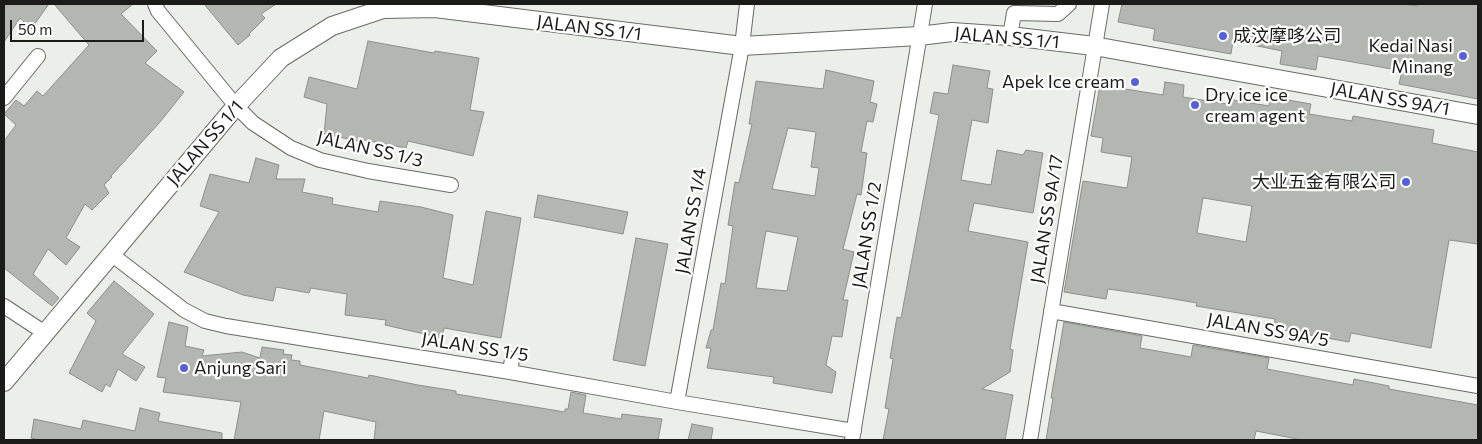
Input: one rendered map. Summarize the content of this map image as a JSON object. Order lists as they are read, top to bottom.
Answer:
{
  "streets": {
    "street": [
      "JALAN SS 1/1",
      "JALAN SS 9A/1",
      "JALAN SS 1/3",
      "JALAN SS 9A/17",
      "JALAN SS 1/4",
      "JALAN SS 1/2",
      "JALAN SS 9A/5",
      "JALAN SS 1/5"
    ]
  },
  "crossings": [
    ["JALAN SS 1/1", "JALAN SS 9A/1"],
    ["JALAN SS 1/1", "JALAN SS 1/3"],
    ["JALAN SS 1/1", "JALAN SS 9A/17"],
    ["JALAN SS 1/1", "JALAN SS 1/4"],
    ["JALAN SS 1/1", "JALAN SS 1/2"],
    ["JALAN SS 1/1", "JALAN SS 1/5"],
    ["JALAN SS 9A/1", "JALAN SS 9A/17"],
    ["JALAN SS 9A/17", "JALAN SS 9A/5"],
    ["JALAN SS 1/4", "JALAN SS 1/5"],
    ["JALAN SS 1/2", "JALAN SS 1/5"]
  ],
  "places": [
    "成汶摩哆公司",
    "Kedai Nasi Minang",
    "Apek Ice cream",
    "Dry ice ice cream agent",
    "大业五金有限公司",
    "Anjung Sari"
  ],
  "scale_bar": "50 m"
}
